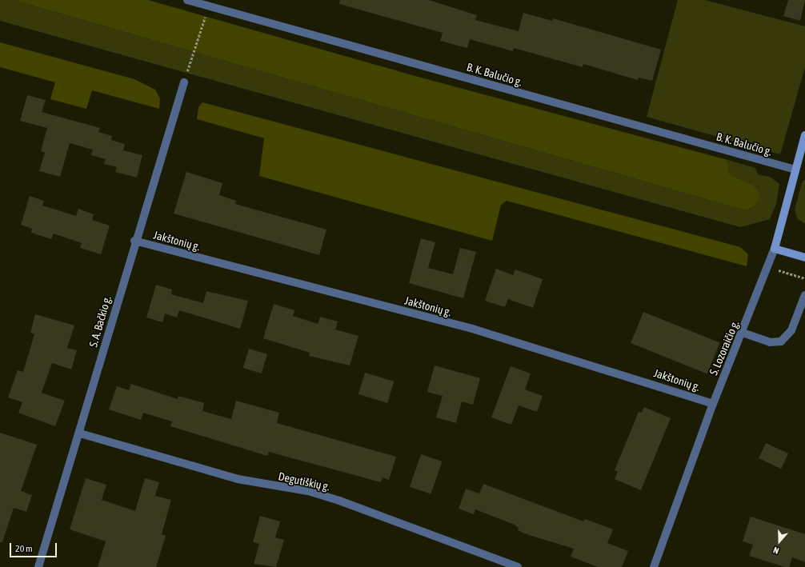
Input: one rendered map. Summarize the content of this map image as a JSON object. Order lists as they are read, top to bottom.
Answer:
{
  "streets": {
    "street": [
      "B. K. Balučio g.",
      "Jakštonių g.",
      "S. A. Bačkio g.",
      "S. Lozoraičio g.",
      "Degutiškių g."
    ]
  },
  "crossings": [
    ["B. K. Balučio g.", "S. Lozoraičio g."],
    ["Jakštonių g.", "S. A. Bačkio g."],
    ["Jakštonių g.", "S. Lozoraičio g."],
    ["S. A. Bačkio g.", "Degutiškių g."]
  ],
  "scale_bar": "20 m",
  "north": "bottom"
}
